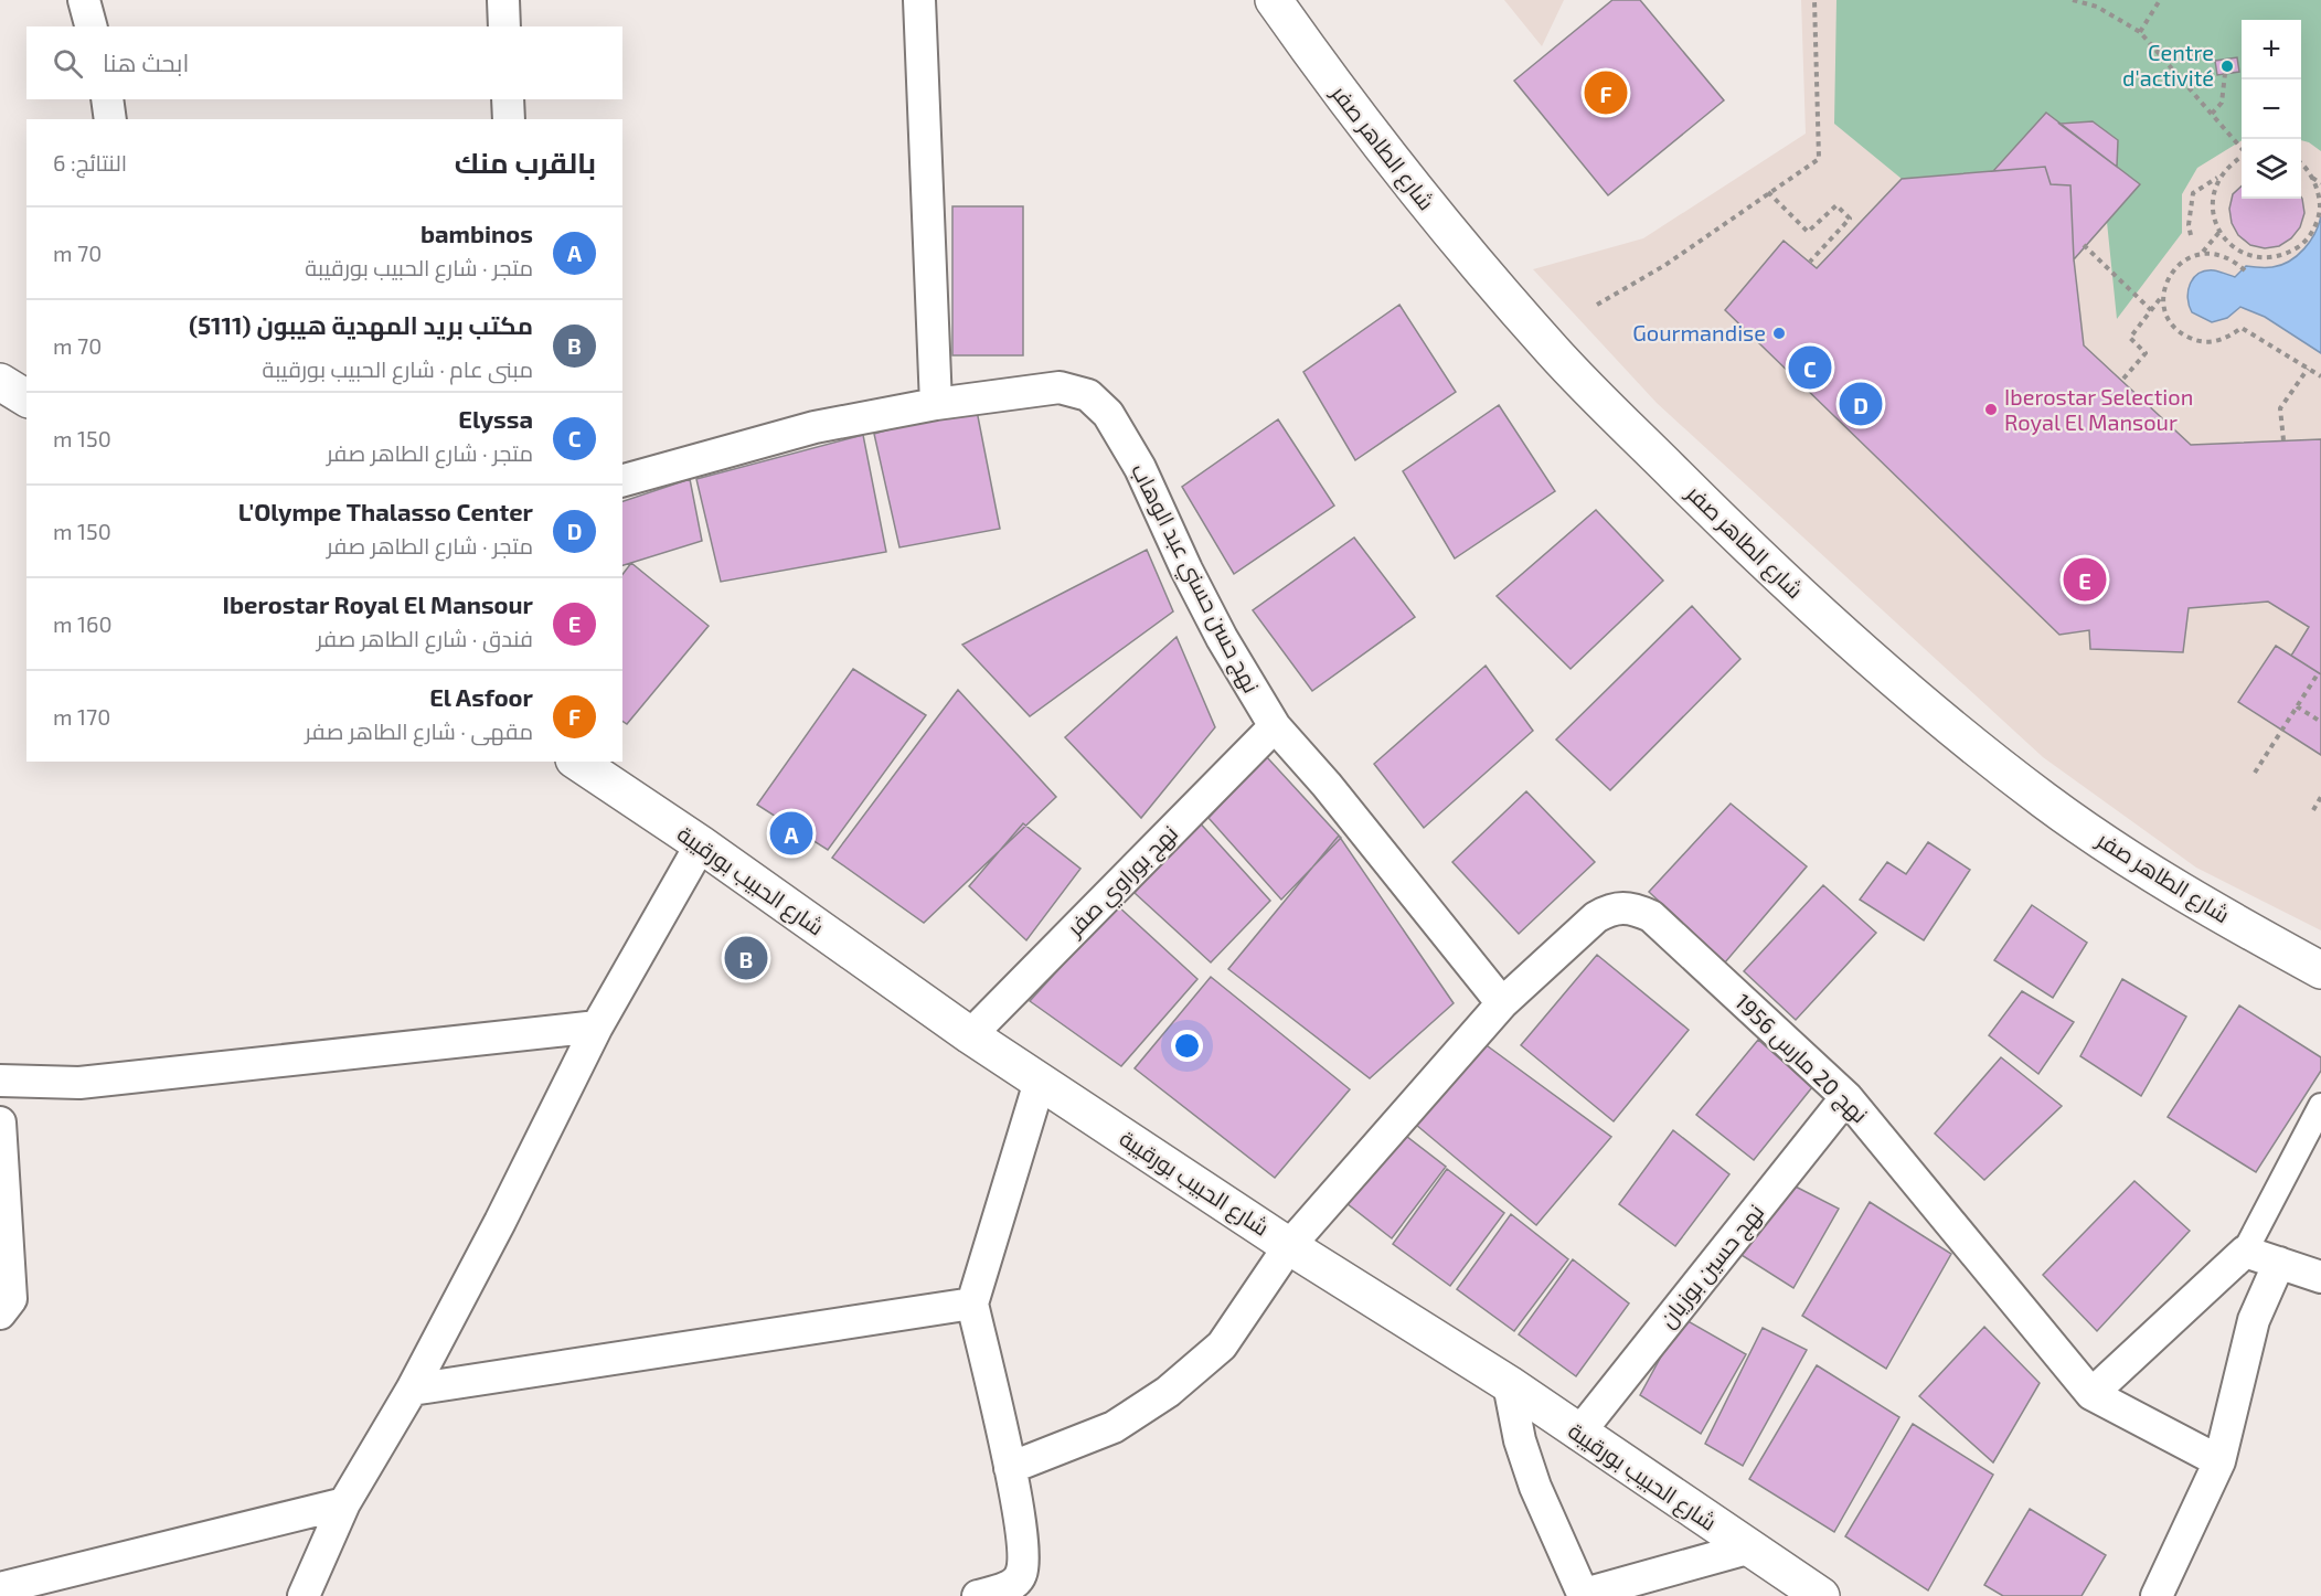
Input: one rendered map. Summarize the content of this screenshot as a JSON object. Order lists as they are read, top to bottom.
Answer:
{
  "streets": {
    "main road": ["شارع الطاهر صفر", "شارع الحبيب بورقيبة"],
    "street": [
      "نهج حسن حسني عبد الوهاب",
      "نهج بوراوي صفر",
      "نهج 20 مارس 1956",
      "نهج حسين بوزيان"
    ]
  },
  "crossings": [
    ["نهج حسن حسني عبد الوهاب", "نهج بوراوي صفر"],
    ["نهج حسن حسني عبد الوهاب", "نهج 20 مارس 1956"],
    ["شارع الحبيب بورقيبة", "نهج بوراوي صفر"],
    ["شارع الحبيب بورقيبة", "نهج 20 مارس 1956"],
    ["شارع الحبيب بورقيبة", "نهج حسين بوزيان"],
    ["نهج 20 مارس 1956", "نهج حسين بوزيان"]
  ],
  "places": ["Centre d'activité", "Gourmandise", "Iberostar Selection Royal El Mansour"],
  "page": {
    "map_buttons": ["+", "−"],
    "search": "ابحث هنا",
    "pins": [
      "F",
      "C",
      "D",
      "E",
      "A",
      "B"
    ],
    "heading": ["بالقرب منك", "النتائج: 6"],
    "list": [
      {
        "mark": "A",
        "name": "bambinos",
        "note": "متجر · شارع الحبيب بورقيبة",
        "value": "70 m"
      },
      {
        "mark": "B",
        "name": "مكتب بريد المهدية هيبون (5111)",
        "note": "مبنى عام · شارع الحبيب بورقيبة",
        "value": "70 m"
      },
      {
        "mark": "C",
        "name": "Elyssa",
        "note": "متجر · شارع الطاهر صفر",
        "value": "150 m"
      },
      {
        "mark": "D",
        "name": "L'Olympe Thalasso Center",
        "note": "متجر · شارع الطاهر صفر",
        "value": "150 m"
      },
      {
        "mark": "E",
        "name": "Iberostar Royal El Mansour",
        "note": "فندق · شارع الطاهر صفر",
        "value": "160 m"
      },
      {
        "mark": "F",
        "name": "El Asfoor",
        "note": "مقهى · شارع الطاهر صفر",
        "value": "170 m"
      }
    ]
  }
}
